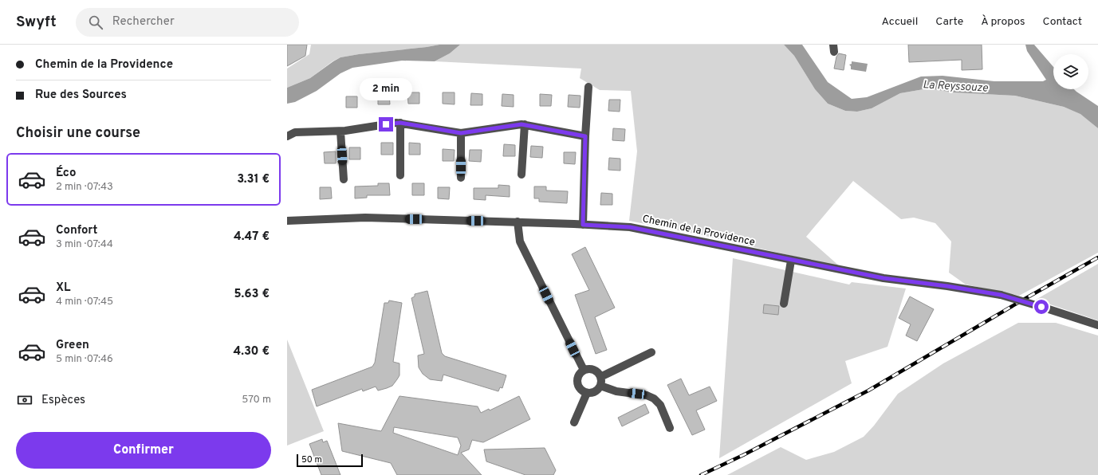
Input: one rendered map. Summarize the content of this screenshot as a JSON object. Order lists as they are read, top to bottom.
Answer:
{
  "streets": {
    "street": ["Chemin de la Providence"]
  },
  "water": ["La Reyssouze"],
  "scale_bar": "50 m",
  "page": {
    "header": "Swyft",
    "search": "Rechercher",
    "nav": [
      "Accueil",
      "Carte",
      "À propos",
      "Contact"
    ],
    "banner": ["Chemin de la Providence", "Rue des Sources"],
    "bubble": "2 min",
    "heading": "Choisir une course",
    "list": [
      {
        "name": "Éco",
        "note": "2 min · 07:43",
        "value": "3.31 €"
      },
      {
        "name": "Confort",
        "note": "3 min · 07:44",
        "value": "4.47 €"
      },
      {
        "name": "XL",
        "note": "4 min · 07:45",
        "value": "5.63 €"
      },
      {
        "name": "Green",
        "note": "5 min · 07:46",
        "value": "4.30 €"
      }
    ],
    "pay": ["Espèces", "570 m"],
    "buttons": "Confirmer",
    "scale": "50 m"
  }
}
